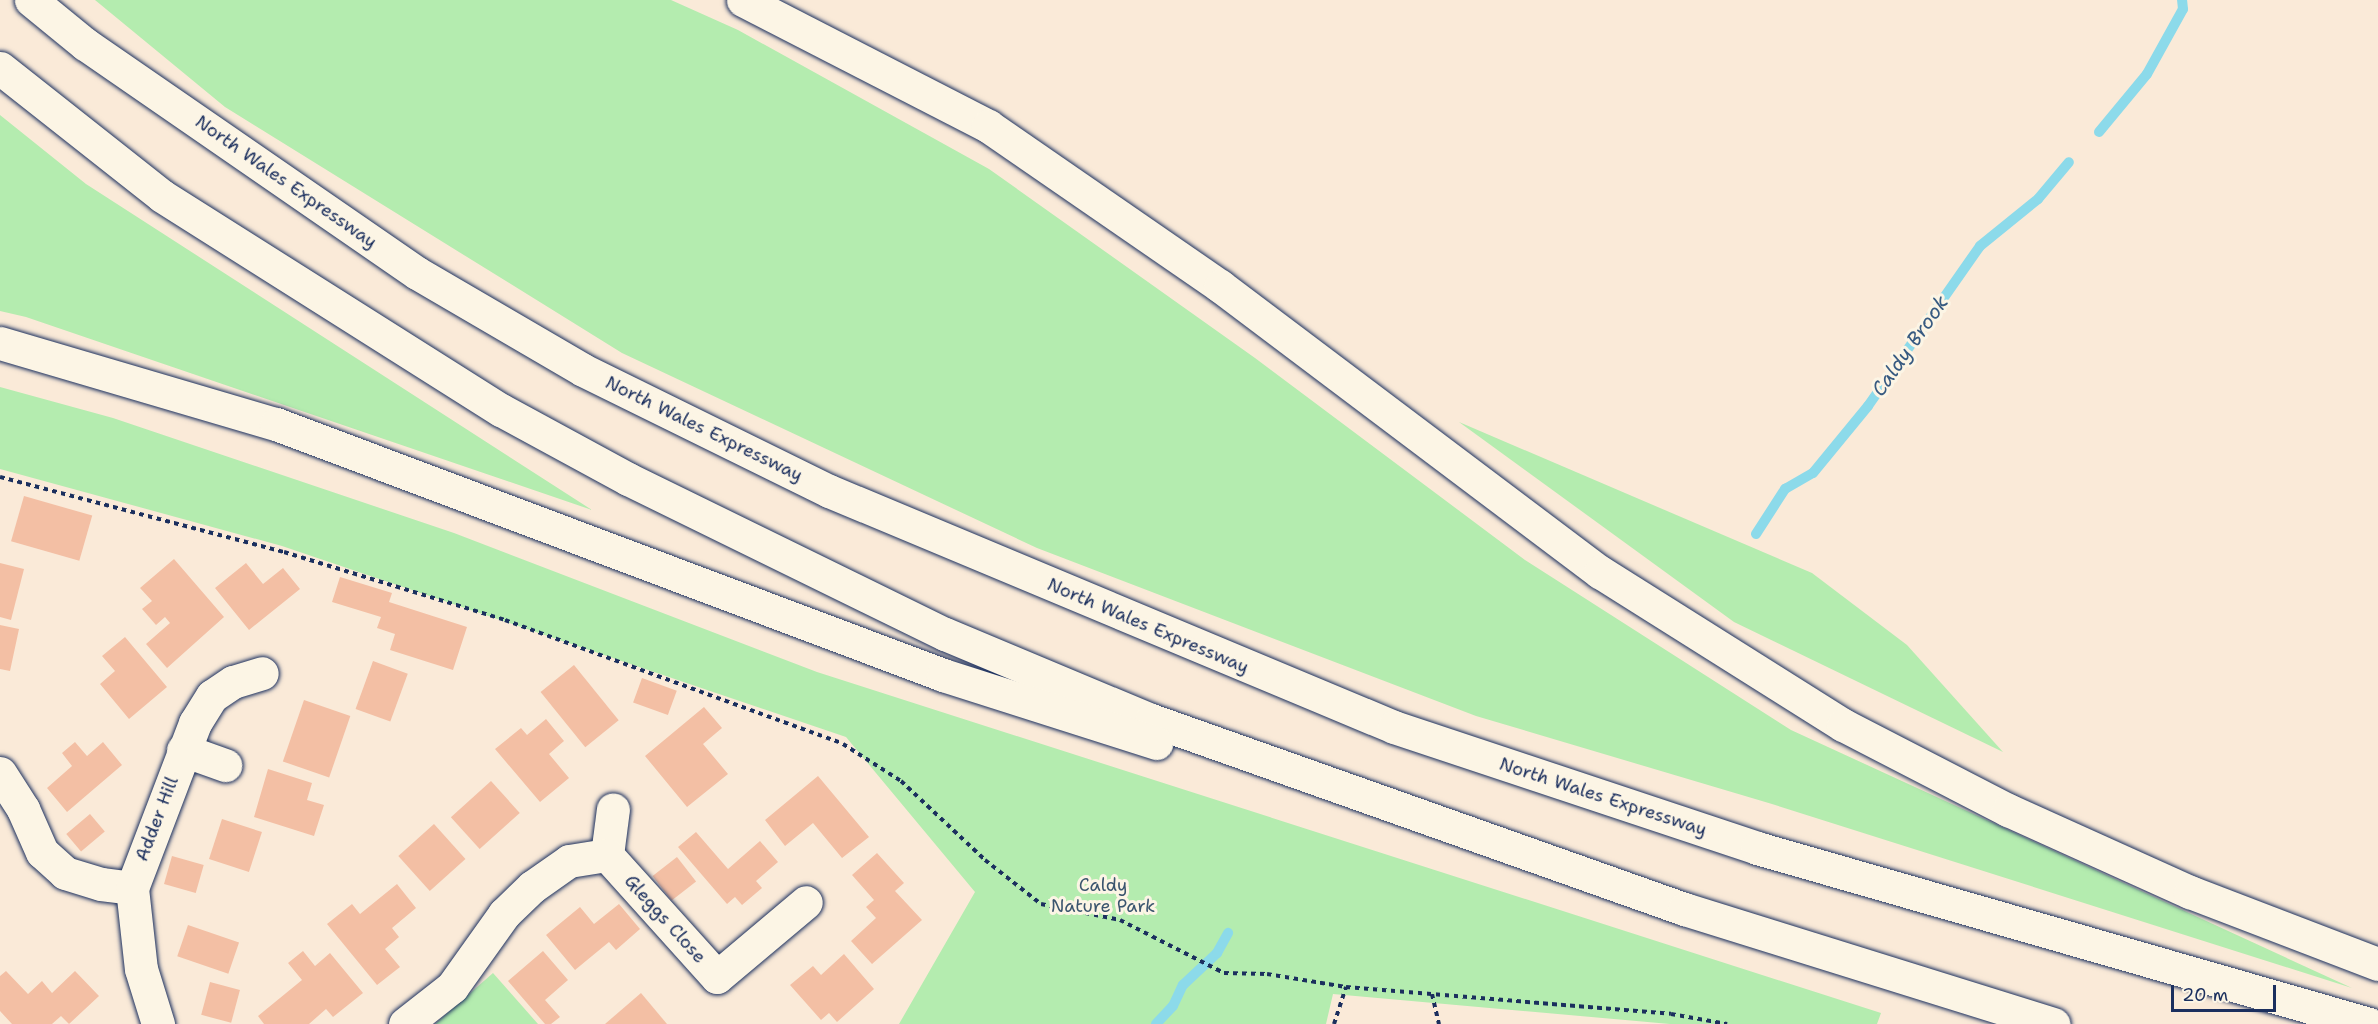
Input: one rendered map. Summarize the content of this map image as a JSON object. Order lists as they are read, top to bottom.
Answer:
{
  "streets": {
    "main road": ["North Wales Expressway", "Adder Hill", "Gleggs Close"]
  },
  "water": ["Caldy Brook"],
  "parks": ["Caldy Nature Park"],
  "scale_bar": "20 m"
}
